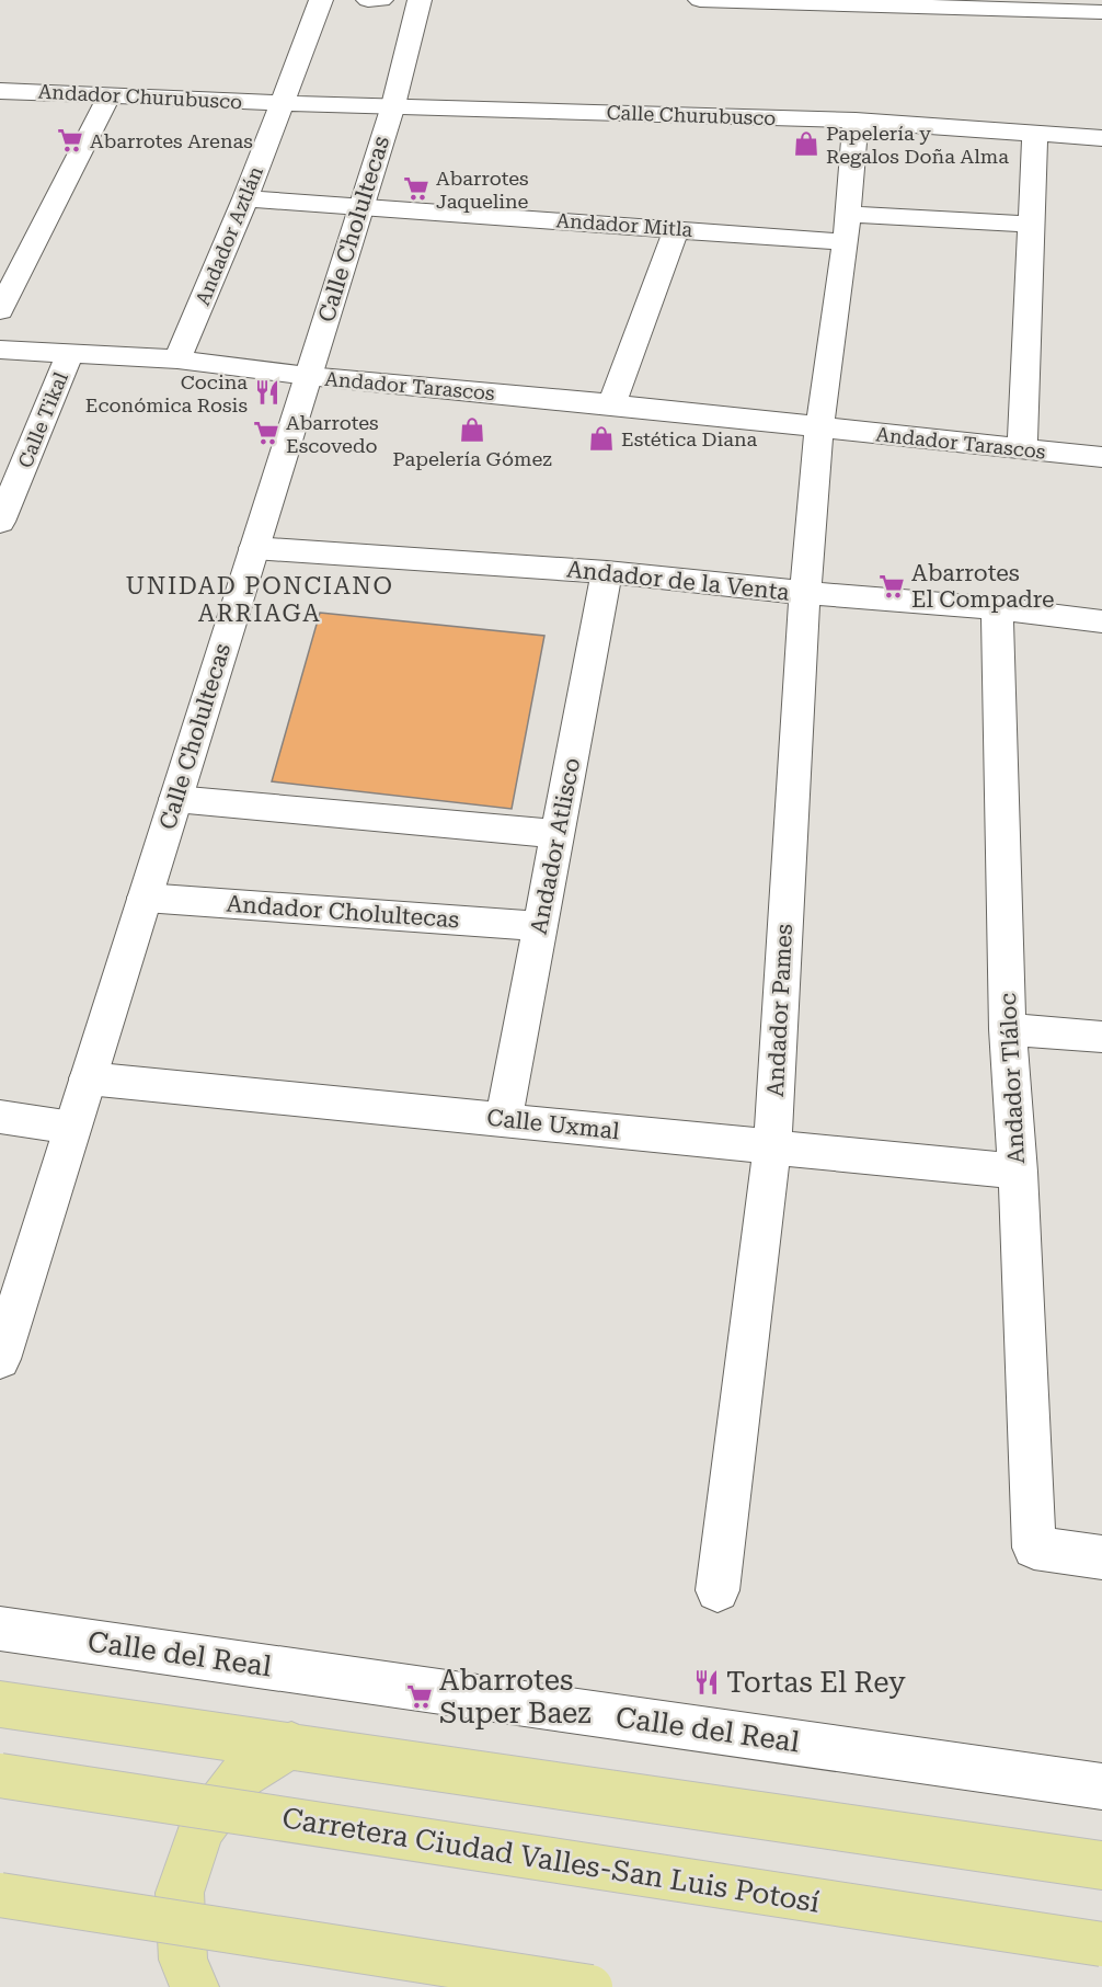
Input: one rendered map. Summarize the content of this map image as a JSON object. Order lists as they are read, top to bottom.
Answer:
{
  "streets": {
    "main road": ["Carretera Ciudad Valles-San Luis Potosí"],
    "street": [
      "Andador Churubusco",
      "Calle Churubusco",
      "Andador Mitla",
      "Calle Cholultecas",
      "Andador Aztlán",
      "Andador Tarascos",
      "Calle Tikal",
      "Andador de la Venta",
      "Andador Atlisco",
      "Andador Cholultecas",
      "Andador Pames",
      "Andador Tláloc",
      "Calle Uxmal",
      "Calle del Real"
    ]
  },
  "crossings": [
    ["Andador Churubusco", "Calle Churubusco"],
    ["Andador Churubusco", "Andador Aztlán"],
    ["Calle Churubusco", "Calle Cholultecas"],
    ["Calle Churubusco", "Andador Aztlán"],
    ["Andador Mitla", "Calle Cholultecas"],
    ["Andador Mitla", "Andador Aztlán"],
    ["Calle Cholultecas", "Andador Tarascos"],
    ["Calle Cholultecas", "Andador de la Venta"],
    ["Calle Cholultecas", "Andador Cholultecas"],
    ["Calle Cholultecas", "Calle Uxmal"],
    ["Andador Aztlán", "Andador Tarascos"],
    ["Andador Tarascos", "Calle Tikal"],
    ["Andador Tarascos", "Andador Pames"],
    ["Andador de la Venta", "Andador Atlisco"],
    ["Andador de la Venta", "Andador Pames"],
    ["Andador de la Venta", "Andador Tláloc"],
    ["Andador Atlisco", "Andador Cholultecas"],
    ["Andador Atlisco", "Calle Uxmal"],
    ["Andador Pames", "Calle Uxmal"],
    ["Andador Tláloc", "Calle Uxmal"]
  ],
  "districts": ["UNIDAD PONCIANO ARRIAGA"],
  "places": {
    "supermarket": [
      "Abarrotes Arenas",
      "Abarrotes Jaqueline",
      "Abarrotes Escovedo",
      "Abarrotes El Compadre",
      "Abarrotes Super Baez"
    ],
    "shop": ["Papelería y Regalos Doña Alma", "Papelería Gómez", "Estética Diana"],
    "restaurant": ["Cocina Económica Rosis", "Tortas El Rey"]
  }
}
